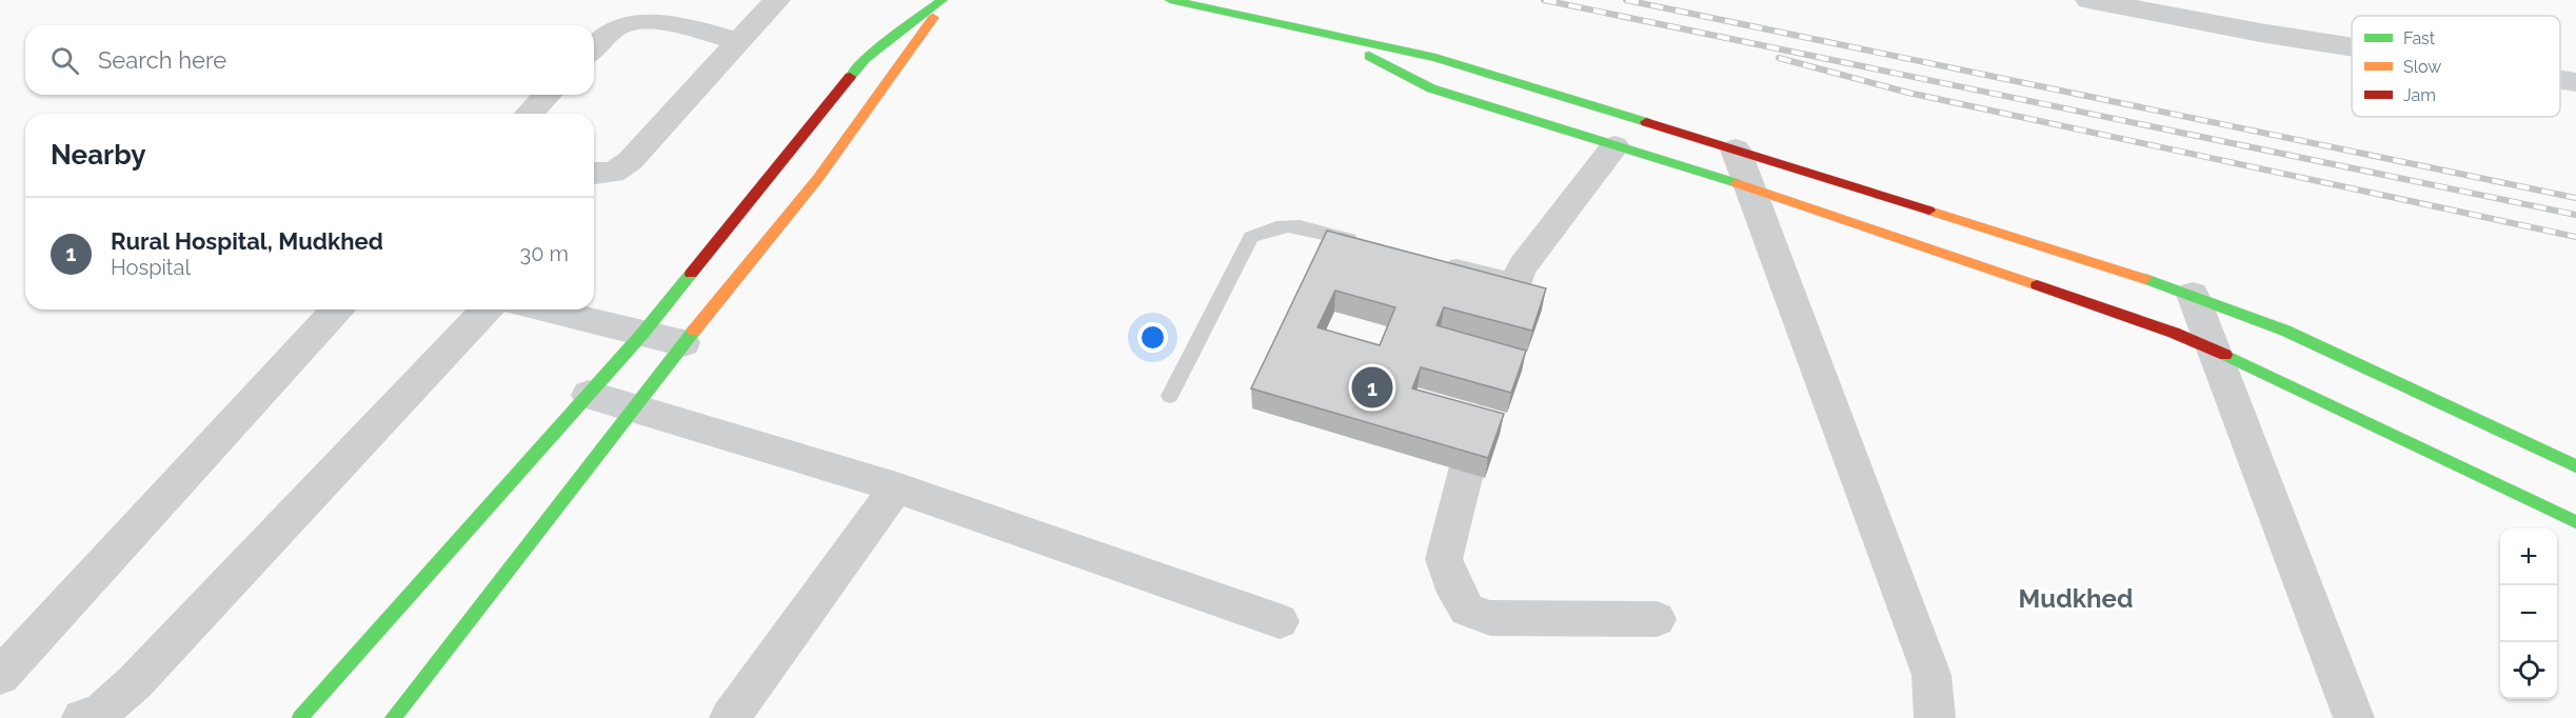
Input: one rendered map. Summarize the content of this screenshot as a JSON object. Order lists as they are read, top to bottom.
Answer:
{
  "districts": ["Mudkhed"],
  "legend": ["Fast", "Slow", "Jam"],
  "page": {
    "search": "Search here",
    "heading": "Nearby",
    "list": [
      {
        "mark": "1",
        "name": "Rural Hospital, Mudkhed",
        "note": "Hospital",
        "value": "30 m"
      }
    ],
    "pins": "1",
    "map_buttons": ["+", "−"]
  }
}
